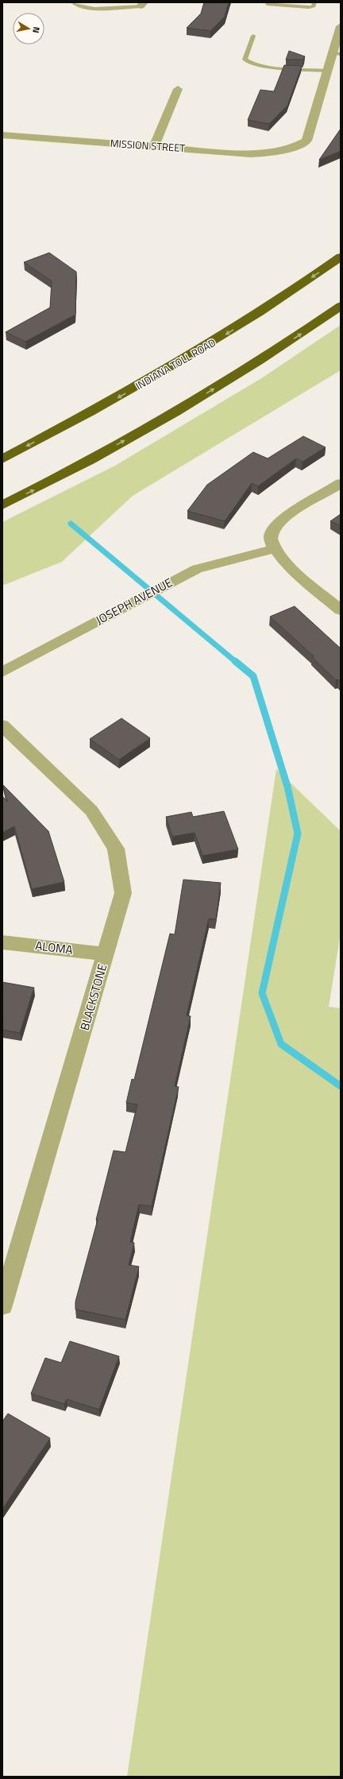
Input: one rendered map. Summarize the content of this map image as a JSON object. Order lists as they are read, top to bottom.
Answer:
{
  "streets": {
    "highway": ["INDIANA TOLL ROAD"],
    "street": [
      "MISSION STREET",
      "JOSEPH AVENUE",
      "ALOMA",
      "BLACKSTONE"
    ]
  },
  "crossings": [
    ["ALOMA", "BLACKSTONE"]
  ],
  "north": "right"
}
